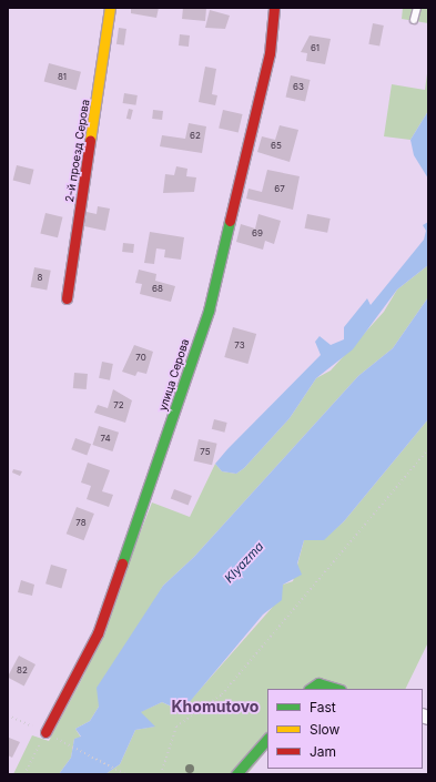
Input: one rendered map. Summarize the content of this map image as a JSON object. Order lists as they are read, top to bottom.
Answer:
{
  "streets": {
    "street": ["2-й проезд Серова", "улица Серова"]
  },
  "districts": ["Khomutovo"],
  "water": ["Klyazma"],
  "house_numbers": [
    "61",
    "81",
    "63",
    "62",
    "65",
    "67",
    "69",
    "8",
    "68",
    "73",
    "70",
    "72",
    "74",
    "75",
    "78",
    "82"
  ],
  "legend": ["Fast", "Slow", "Jam"]
}
